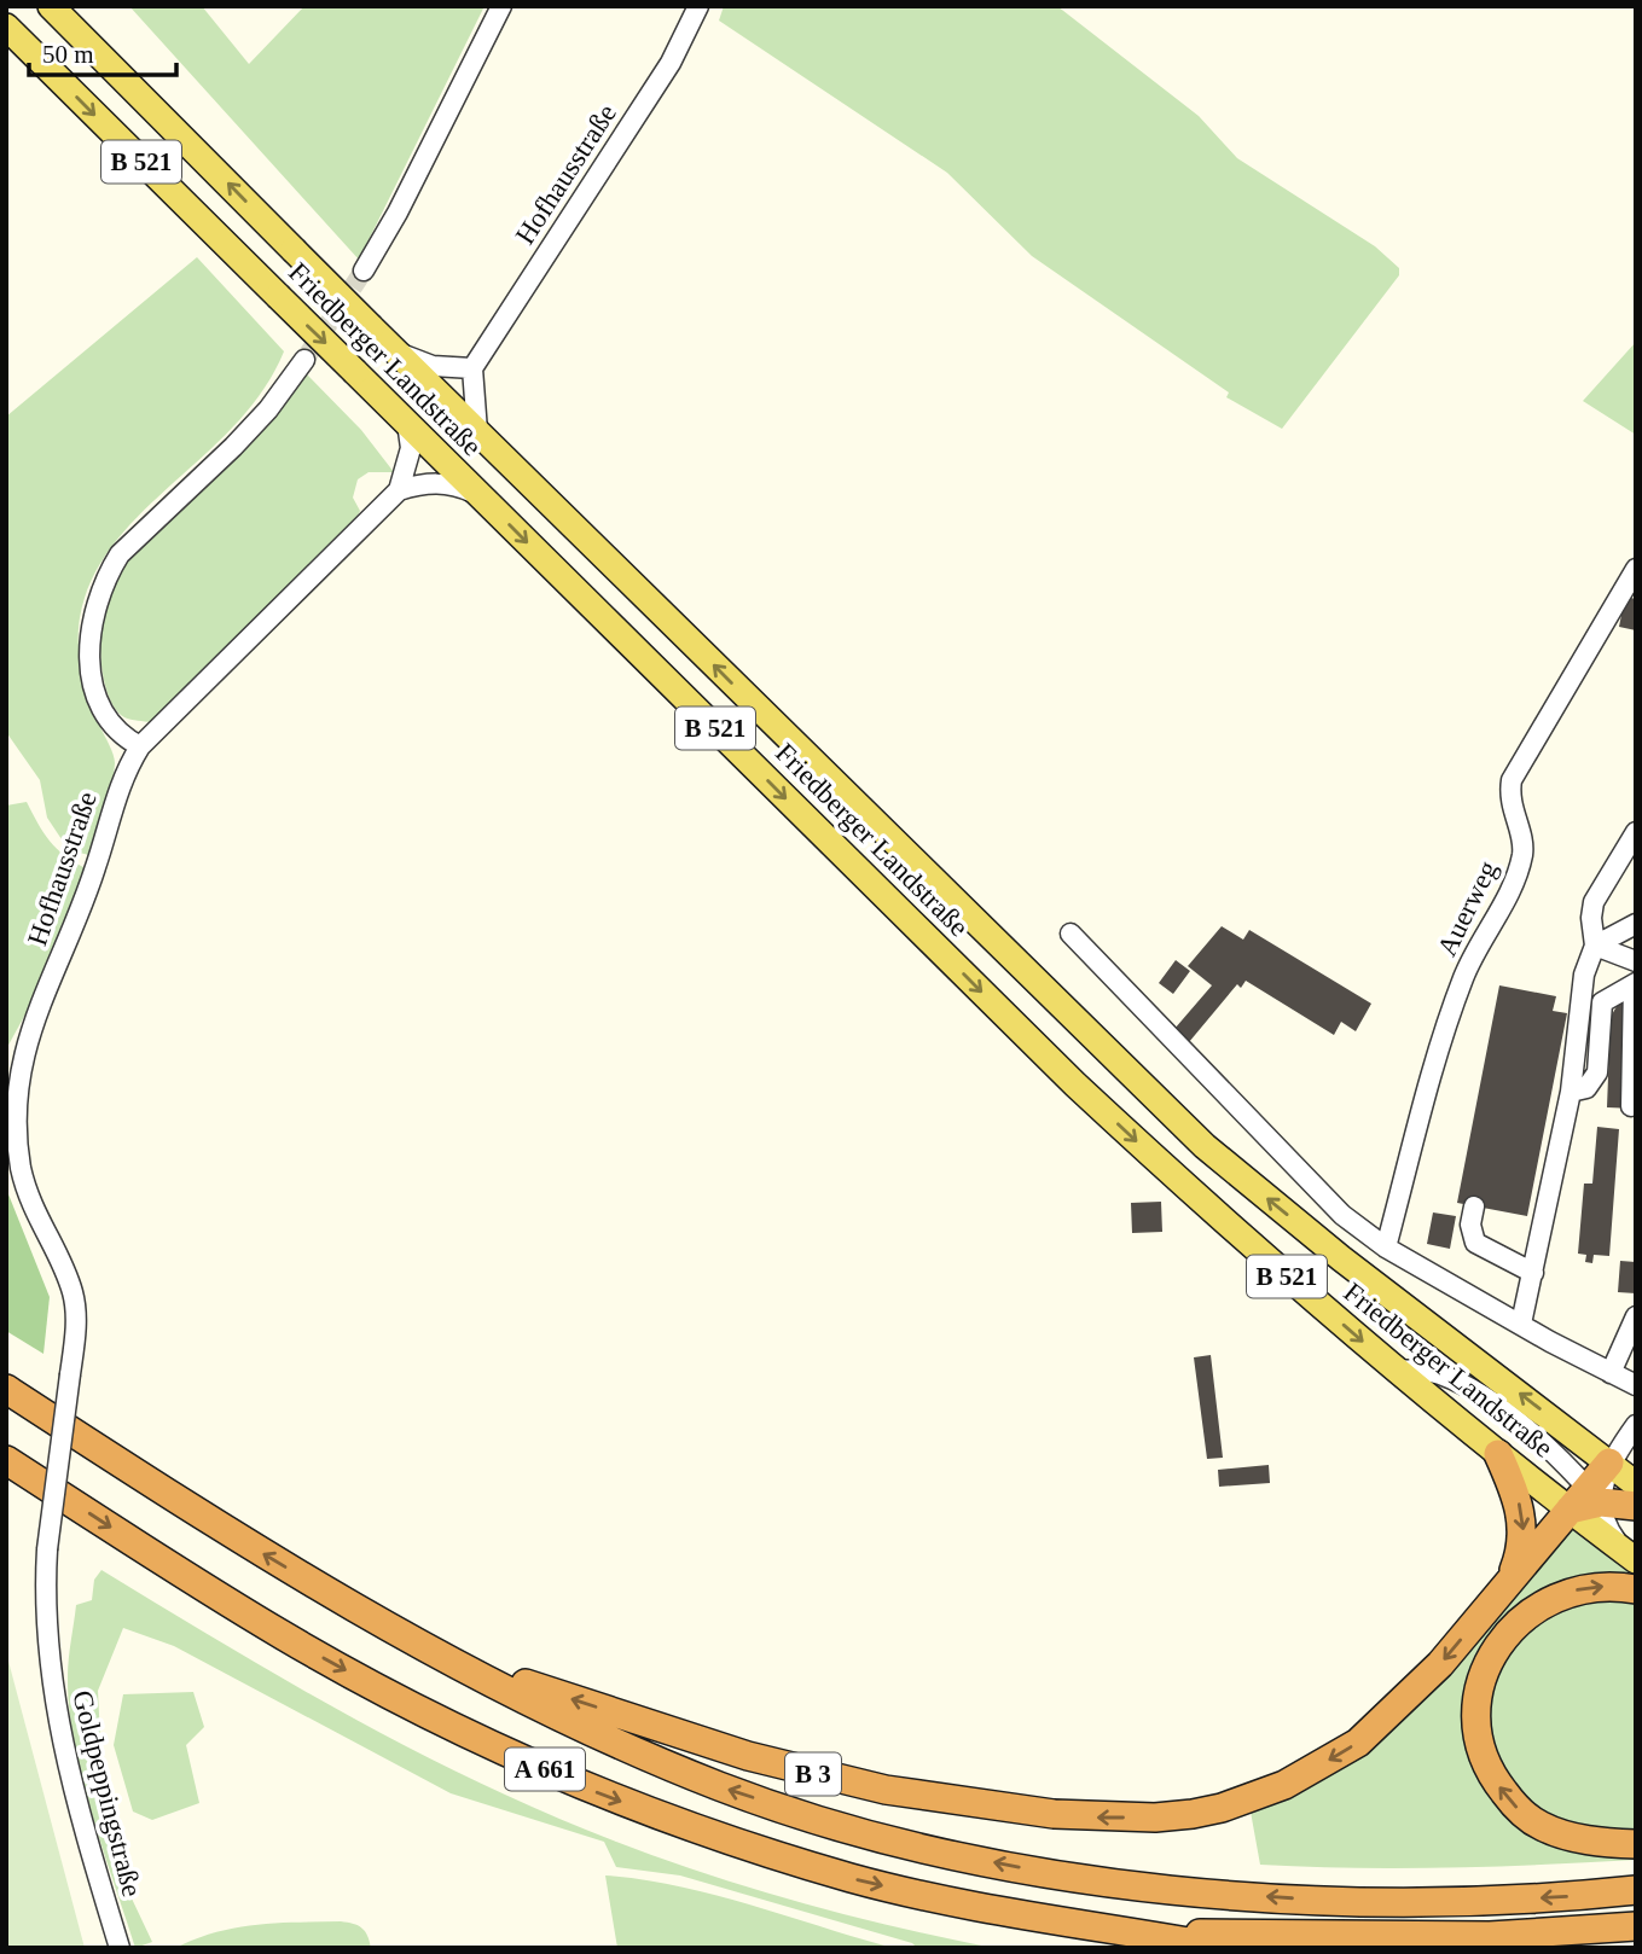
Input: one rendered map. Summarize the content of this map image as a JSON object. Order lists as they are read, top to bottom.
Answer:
{
  "streets": {
    "highway": ["A 661", "B 3"],
    "main road": ["B 521", "Friedberger Landstraße"],
    "street": ["Hofhausstraße", "Auerweg", "Goldpeppingstraße"]
  },
  "crossings": [
    ["Hofhausstraße", "Goldpeppingstraße"],
    ["Friedberger Landstraße", "Auerweg"],
    ["A 661", "B 3"]
  ],
  "scale_bar": "50 m"
}
